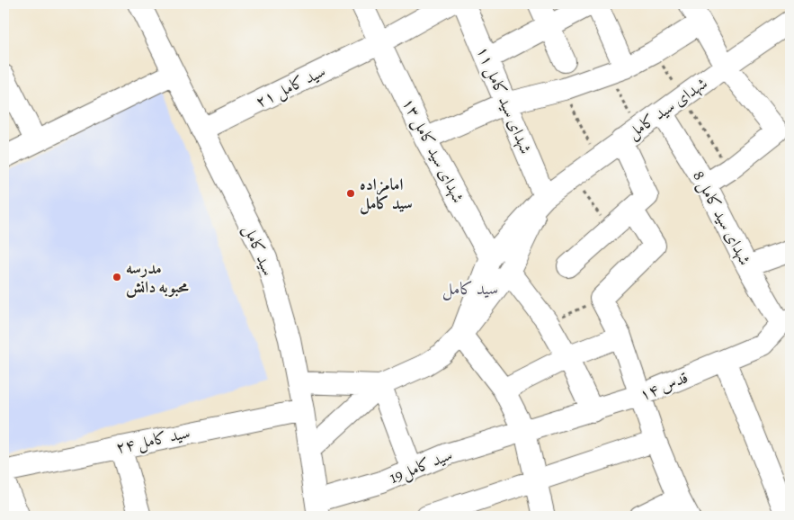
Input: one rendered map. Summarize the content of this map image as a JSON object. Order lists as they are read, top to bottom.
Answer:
{
  "streets": {
    "street": [
      "سید کامل ۲۱",
      "شهدای سید کامل ۱۱",
      "شهدای سید کامل",
      "شهدای سید کامل ۱۳",
      "شهدای سید کامل 8",
      "سید کامل",
      "قدس ۱۴",
      "سید کامل ۲۴",
      "سید کامل19"
    ]
  },
  "crossings": [
    ["سید کامل ۲۱", "شهدای سید کامل ۱۳"],
    ["سید کامل ۲۱", "سید کامل"],
    ["شهدای سید کامل ۱۱", "شهدای سید کامل"],
    ["شهدای سید کامل", "شهدای سید کامل ۱۳"],
    ["شهدای سید کامل", "شهدای سید کامل 8"],
    ["شهدای سید کامل", "سید کامل"],
    ["شهدای سید کامل 8", "قدس ۱۴"],
    ["سید کامل", "سید کامل ۲۴"],
    ["سید کامل", "سید کامل19"],
    ["قدس ۱۴", "سید کامل19"]
  ],
  "districts": ["سید کامل"],
  "places": ["امامزاده سید کامل", "مدرسه محبوبه دانش"]
}
